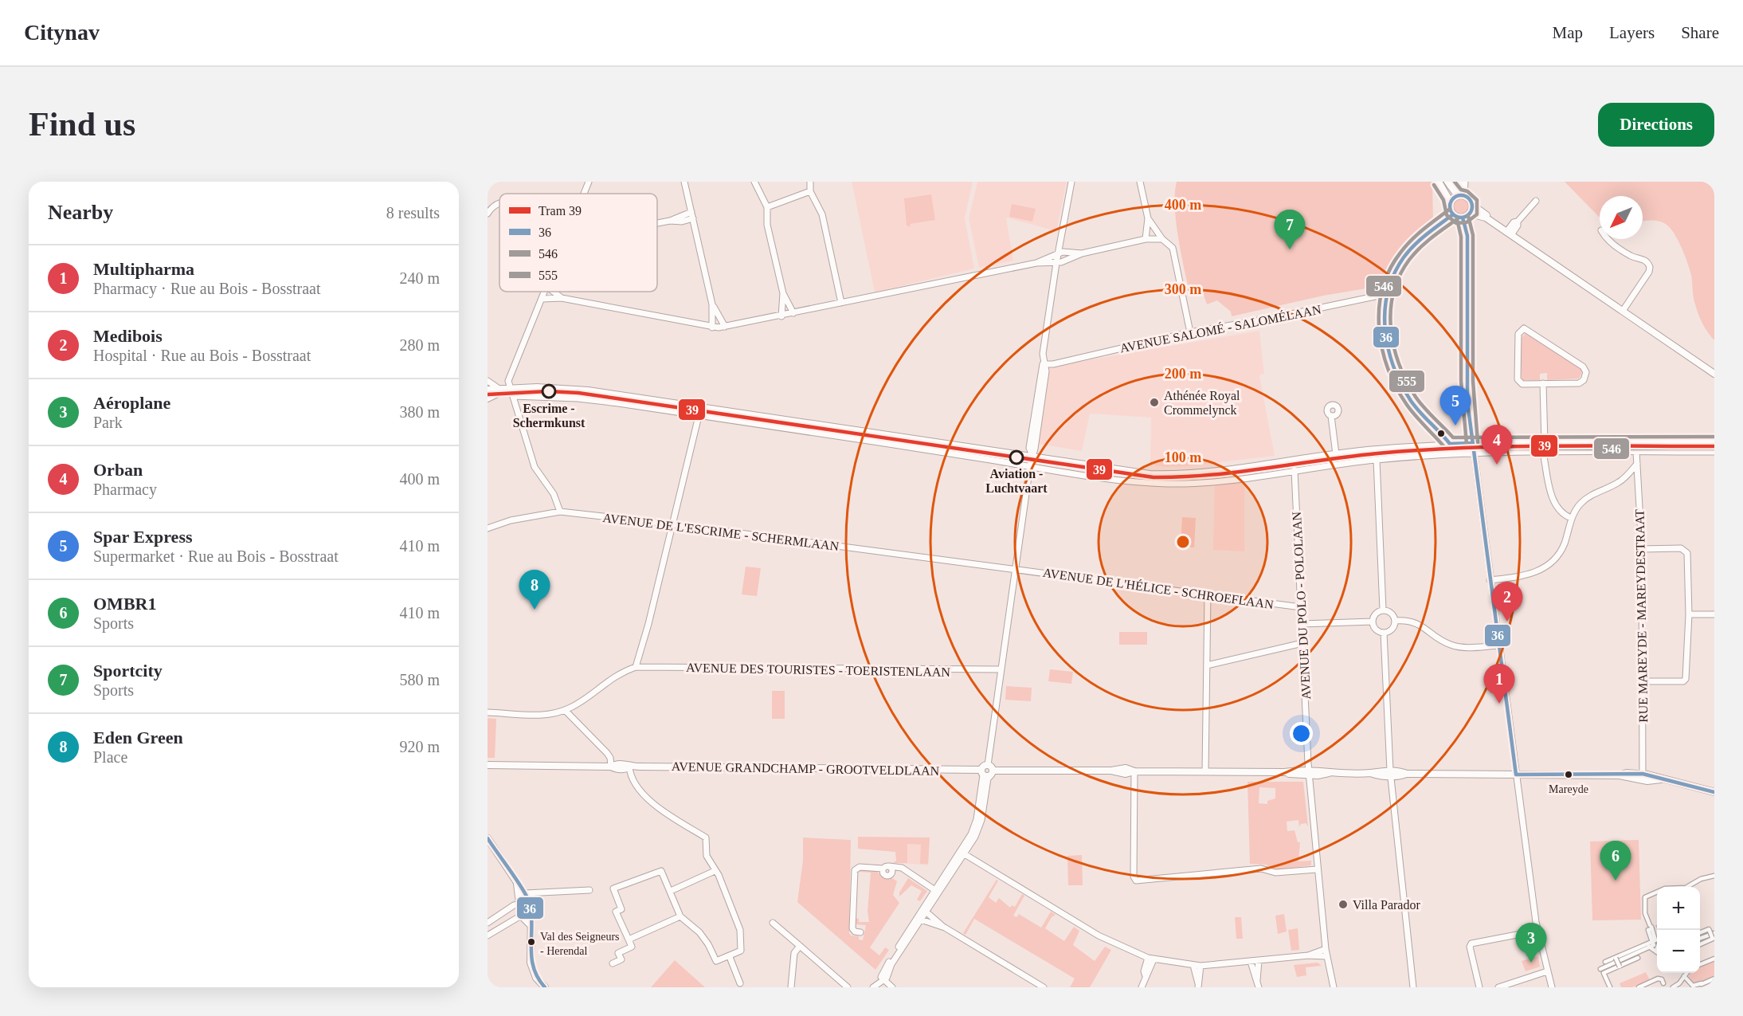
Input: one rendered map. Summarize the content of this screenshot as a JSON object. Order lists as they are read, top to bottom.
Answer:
{
  "streets": {
    "street": [
      "AVENUE SALOMÉ - SALOMÉLAAN",
      "AVENUE DE L'ESCRIME - SCHERMLAAN",
      "AVENUE DE L'HÉLICE - SCHROEFLAAN",
      "AVENUE DU POLO - POLOLAAN",
      "RUE MAREYDE - MAREYDESTRAAT",
      "AVENUE DES TOURISTES - TOERISTENLAAN",
      "AVENUE GRANDCHAMP - GROOTVELDLAAN"
    ]
  },
  "crossings": [
    ["AVENUE DE L'ESCRIME - SCHERMLAAN", "AVENUE DE L'HÉLICE - SCHROEFLAAN"],
    ["AVENUE DE L'HÉLICE - SCHROEFLAAN", "AVENUE DU POLO - POLOLAAN"],
    ["AVENUE DU POLO - POLOLAAN", "AVENUE GRANDCHAMP - GROOTVELDLAAN"],
    ["RUE MAREYDE - MAREYDESTRAAT", "AVENUE GRANDCHAMP - GROOTVELDLAAN"]
  ],
  "places": [
    "Escrime - Schermkunst",
    "Athénée Royal Crommelynck",
    "Aviation - Luchtvaart",
    "Mareyde",
    "Villa Parador",
    "Val des Seigneurs - Herendal"
  ],
  "lines": [
    "transit line 546",
    "transit line 36",
    "transit line 555",
    "tram line 39"
  ],
  "legend": [
    "Tram 39",
    "36",
    "546",
    "555"
  ],
  "north": "bottom left",
  "page": {
    "header": "Citynav",
    "nav": ["Map", "Layers", "Share"],
    "buttons": "Directions",
    "title": "Find us",
    "heading": ["Nearby", "8 results"],
    "pins": [
      "7",
      "5",
      "4",
      "8",
      "2",
      "1",
      "6",
      "3"
    ],
    "list": [
      {
        "mark": "1",
        "name": "Multipharma",
        "note": "Pharmacy · Rue au Bois - Bosstraat",
        "value": "240 m"
      },
      {
        "mark": "2",
        "name": "Medibois",
        "note": "Hospital · Rue au Bois - Bosstraat",
        "value": "280 m"
      },
      {
        "mark": "3",
        "name": "Aéroplane",
        "note": "Park",
        "value": "380 m"
      },
      {
        "mark": "4",
        "name": "Orban",
        "note": "Pharmacy",
        "value": "400 m"
      },
      {
        "mark": "5",
        "name": "Spar Express",
        "note": "Supermarket · Rue au Bois - Bosstraat",
        "value": "410 m"
      },
      {
        "mark": "6",
        "name": "OMBR1",
        "note": "Sports",
        "value": "410 m"
      },
      {
        "mark": "7",
        "name": "Sportcity",
        "note": "Sports",
        "value": "580 m"
      },
      {
        "mark": "8",
        "name": "Eden Green",
        "note": "Place",
        "value": "920 m"
      }
    ],
    "map_buttons": ["+", "−"]
  },
  "rings": [
    "400 m",
    "300 m",
    "200 m",
    "100 m"
  ]
}
